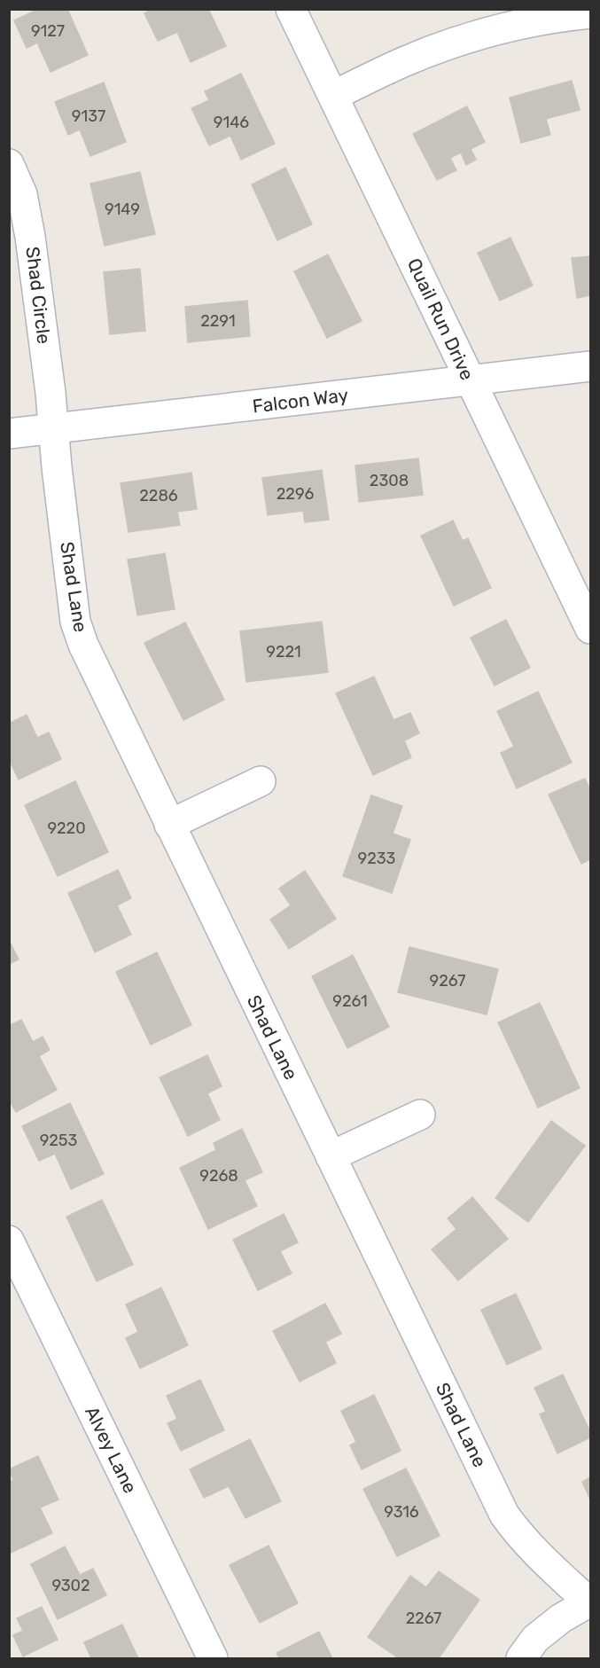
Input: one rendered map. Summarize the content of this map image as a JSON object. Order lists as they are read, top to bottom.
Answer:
{
  "streets": {
    "street": [
      "Shad Circle",
      "Quail Run Drive",
      "Falcon Way",
      "Shad Lane",
      "Alvey Lane"
    ]
  },
  "crossings": [
    ["Shad Circle", "Falcon Way"],
    ["Shad Circle", "Shad Lane"],
    ["Quail Run Drive", "Falcon Way"],
    ["Falcon Way", "Shad Lane"]
  ],
  "house_numbers": [
    "9127",
    "9137",
    "9146",
    "9149",
    "2291",
    "2308",
    "2296",
    "2286",
    "9221",
    "9220",
    "9233",
    "9267",
    "9261",
    "9253",
    "9268",
    "9316",
    "9302",
    "2267"
  ]
}
